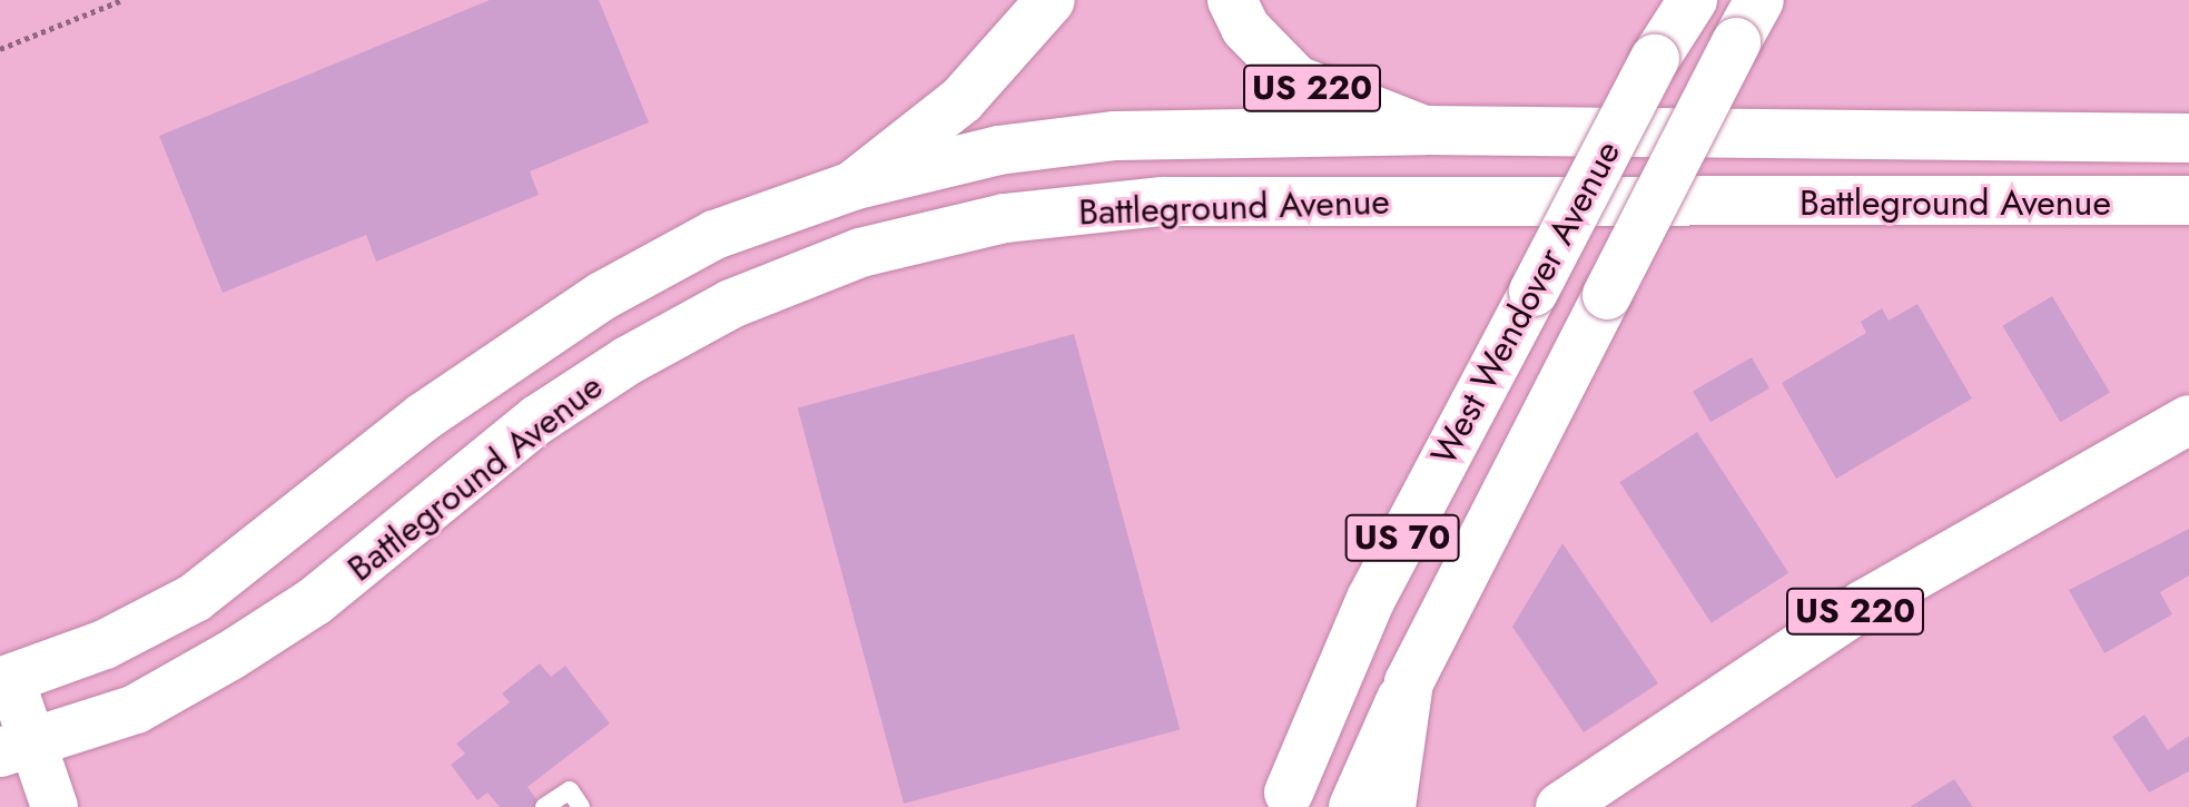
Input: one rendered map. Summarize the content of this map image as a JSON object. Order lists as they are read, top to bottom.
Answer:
{
  "streets": {
    "main road": [
      "US 220",
      "Battleground Avenue",
      "West Wendover Avenue",
      "US 70"
    ]
  },
  "crossings": [
    ["US 220", "Battleground Avenue"]
  ]
}
